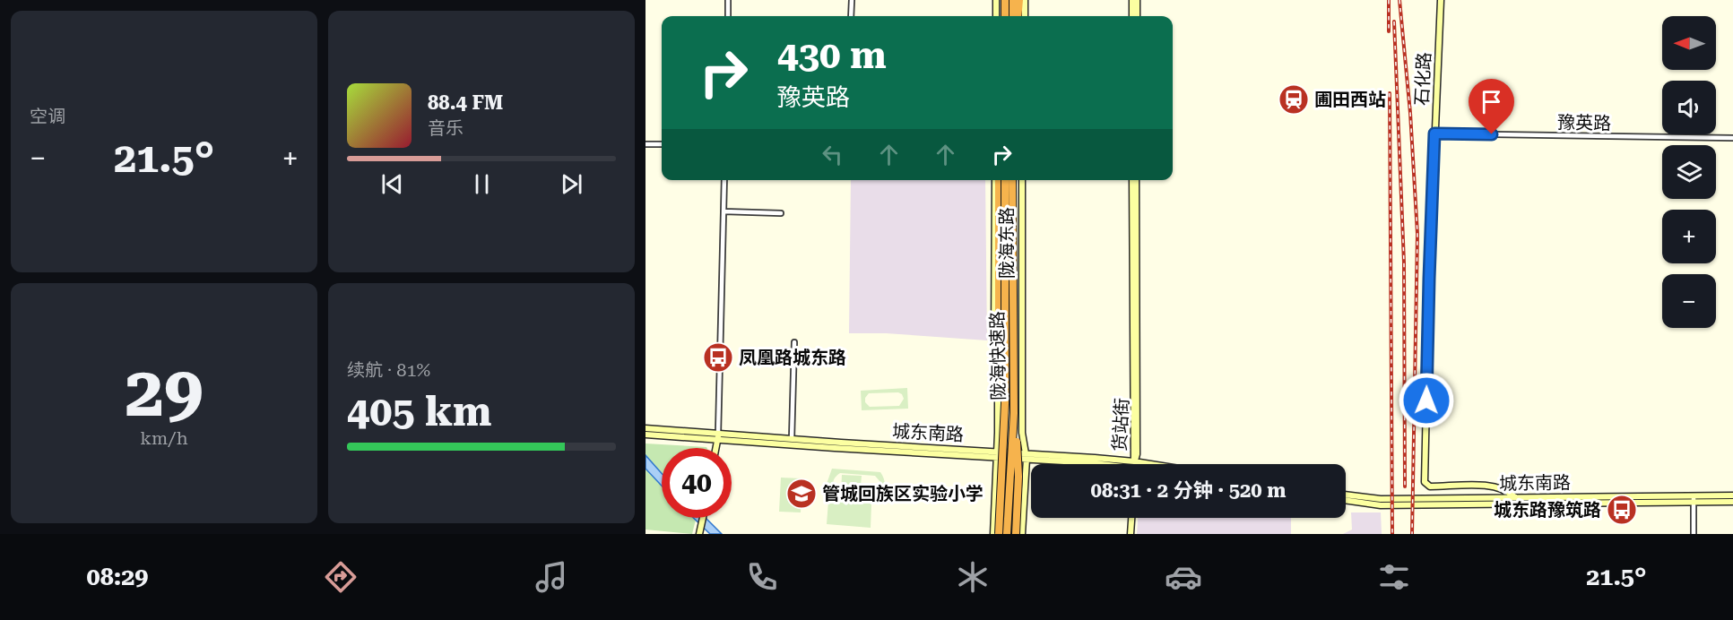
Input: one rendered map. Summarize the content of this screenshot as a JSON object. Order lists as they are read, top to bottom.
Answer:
{
  "streets": {
    "highway": ["陇海快速路"],
    "main road": [
      "石化路",
      "陇海东路",
      "货站街",
      "城东南路"
    ],
    "street": ["豫英路"]
  },
  "crossings": [
    ["石化路", "豫英路"],
    ["石化路", "城东南路"],
    ["陇海东路", "城东南路"]
  ],
  "places": {
    "station": ["圃田西站"],
    "bus stop": ["凤凰路城东路", "城东路豫筑路"],
    "school or university": ["管城回族区实验小学"]
  },
  "north": "left",
  "page": {
    "tile": [
      "空调",
      ["29", "km/h"],
      ["续航 · 81%", "405 km"]
    ],
    "map_buttons": ["+", "−"],
    "turn": ["430 m", "豫英路"],
    "song": ["88.4 FM", "音乐"],
    "heat": ["−", "21.5°", "+"],
    "limit": "40",
    "trip": "08:31 · 2 分钟 · 520 m",
    "tabs": ["08:29", "21.5°"]
  }
}
